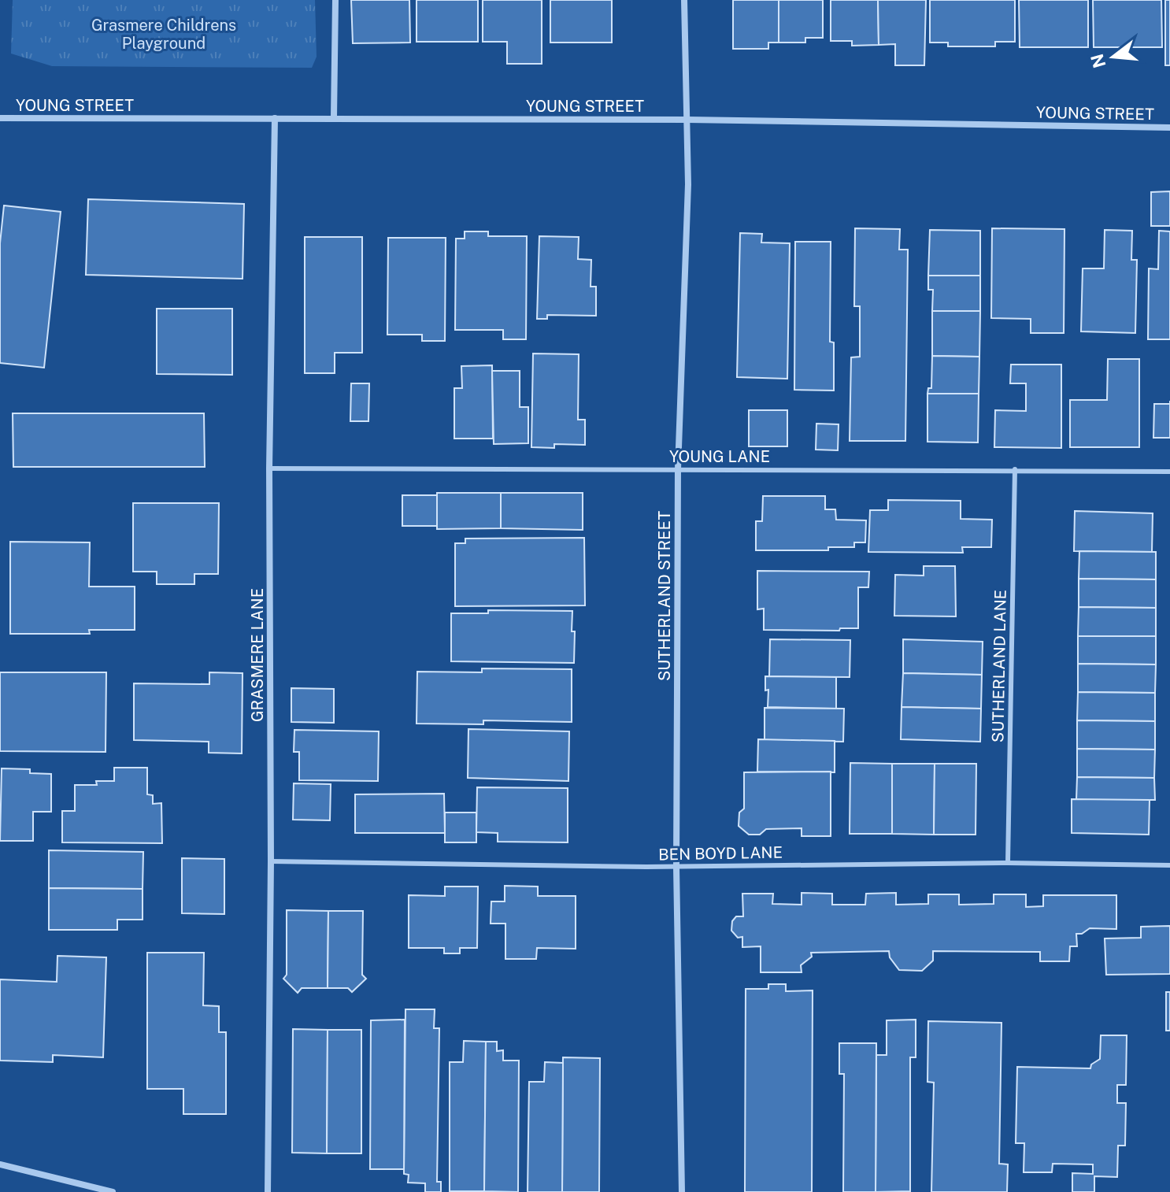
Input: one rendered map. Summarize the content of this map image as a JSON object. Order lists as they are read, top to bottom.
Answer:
{
  "streets": {
    "street": ["YOUNG STREET", "SUTHERLAND STREET", "GRASMERE LANE"],
    "lane": ["YOUNG LANE", "SUTHERLAND LANE", "BEN BOYD LANE"]
  },
  "crossings": [
    ["YOUNG STREET", "SUTHERLAND STREET"],
    ["YOUNG STREET", "GRASMERE LANE"],
    ["YOUNG LANE", "SUTHERLAND STREET"],
    ["YOUNG LANE", "GRASMERE LANE"],
    ["YOUNG LANE", "SUTHERLAND LANE"],
    ["SUTHERLAND STREET", "BEN BOYD LANE"],
    ["GRASMERE LANE", "BEN BOYD LANE"],
    ["SUTHERLAND LANE", "BEN BOYD LANE"]
  ],
  "parks": ["Grasmere Childrens Playground"],
  "north": "left"
}
